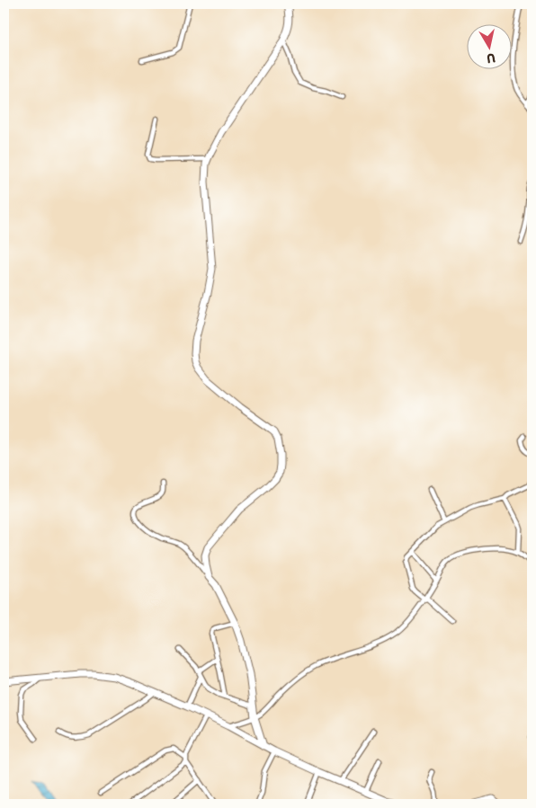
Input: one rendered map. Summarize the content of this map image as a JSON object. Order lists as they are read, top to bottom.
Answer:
{
  "north": "bottom"
}
